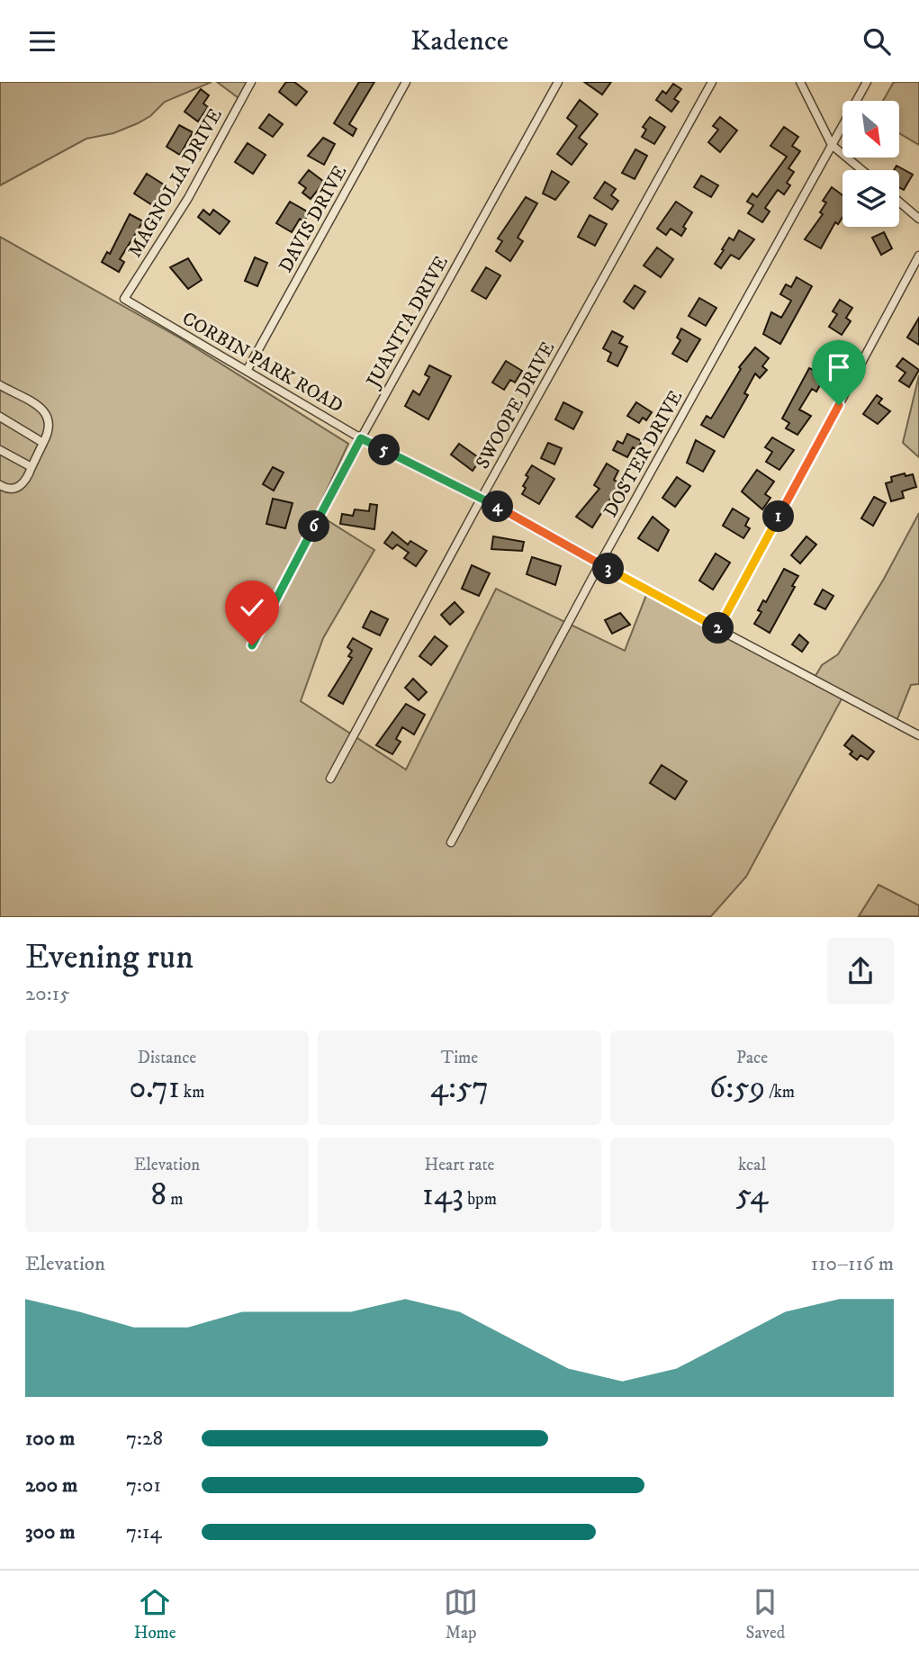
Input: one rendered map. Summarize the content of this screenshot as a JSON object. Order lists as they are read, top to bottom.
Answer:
{
  "streets": {
    "street": [
      "MAGNOLIA DRIVE",
      "DAVIS DRIVE",
      "JUANITA DRIVE",
      "CORBIN PARK ROAD",
      "SWOOPE DRIVE",
      "DOSTER DRIVE"
    ]
  },
  "crossings": [
    ["MAGNOLIA DRIVE", "CORBIN PARK ROAD"],
    ["DAVIS DRIVE", "CORBIN PARK ROAD"],
    ["JUANITA DRIVE", "CORBIN PARK ROAD"],
    ["CORBIN PARK ROAD", "SWOOPE DRIVE"],
    ["CORBIN PARK ROAD", "DOSTER DRIVE"]
  ],
  "north": "bottom right",
  "page": {
    "header": "Kadence",
    "pins": [
      "5",
      "4",
      "1",
      "6",
      "3",
      "2"
    ],
    "heading": ["Evening run", "20:15"],
    "stats": [
      ["Distance", "0.71 km"],
      ["Time", "4:57"],
      ["Pace", "6:59 /km"],
      ["Elevation", "8 m"],
      ["Heart rate", "143 bpm"],
      ["kcal", "54"]
    ],
    "chart": ["Elevation", "110–116 m"],
    "list": [
      {
        "name": "100 m",
        "note": "7:28"
      },
      {
        "name": "200 m",
        "note": "7:01"
      },
      {
        "name": "300 m",
        "note": "7:14"
      }
    ],
    "tabs": ["Home", "Map", "Saved"]
  }
}
